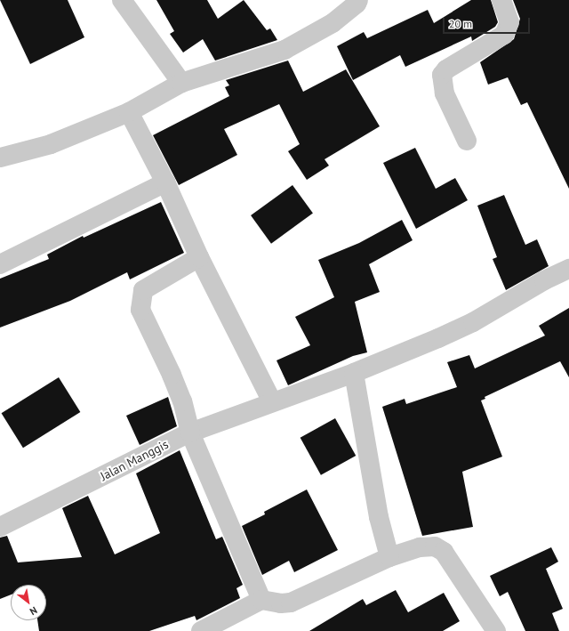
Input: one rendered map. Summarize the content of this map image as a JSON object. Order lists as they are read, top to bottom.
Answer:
{
  "streets": {
    "street": ["Jalan Manggis"]
  },
  "scale_bar": "20 m",
  "north": "bottom right"
}
